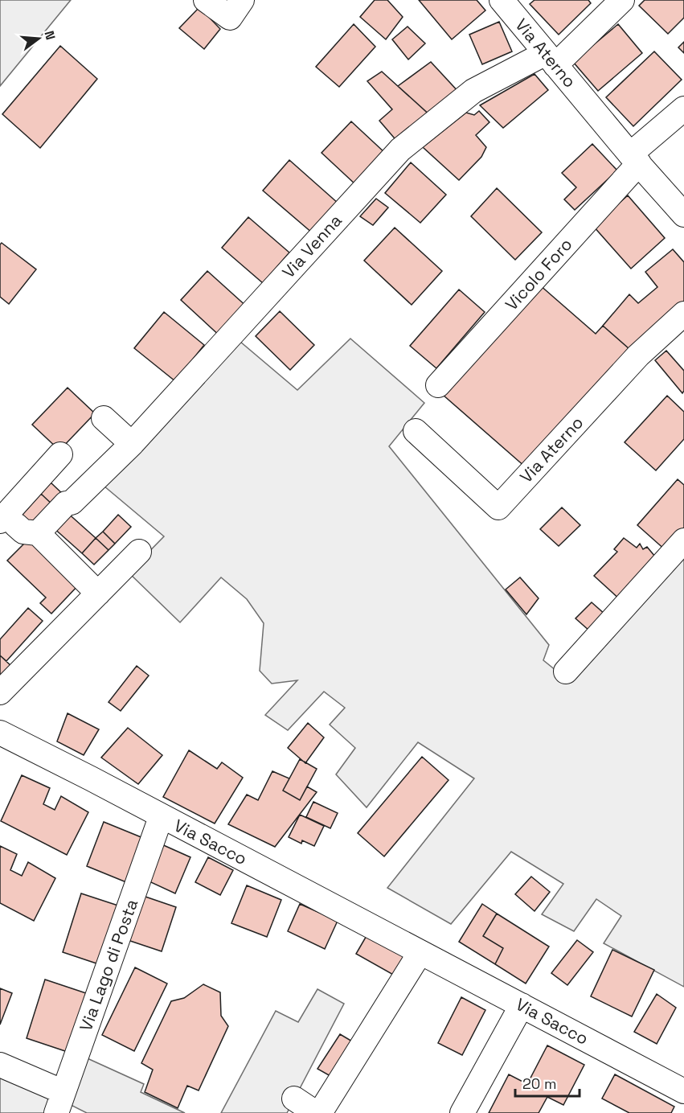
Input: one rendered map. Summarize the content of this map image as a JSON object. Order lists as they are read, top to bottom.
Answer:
{
  "streets": {
    "street": [
      "Via Aterno",
      "Via Venna",
      "Vicolo Foro",
      "Via Sacco",
      "Via Lago di Posta"
    ]
  },
  "crossings": [
    ["Via Aterno", "Via Venna"],
    ["Via Aterno", "Vicolo Foro"],
    ["Via Sacco", "Via Lago di Posta"]
  ],
  "scale_bar": "20 m",
  "north": "right"
}
